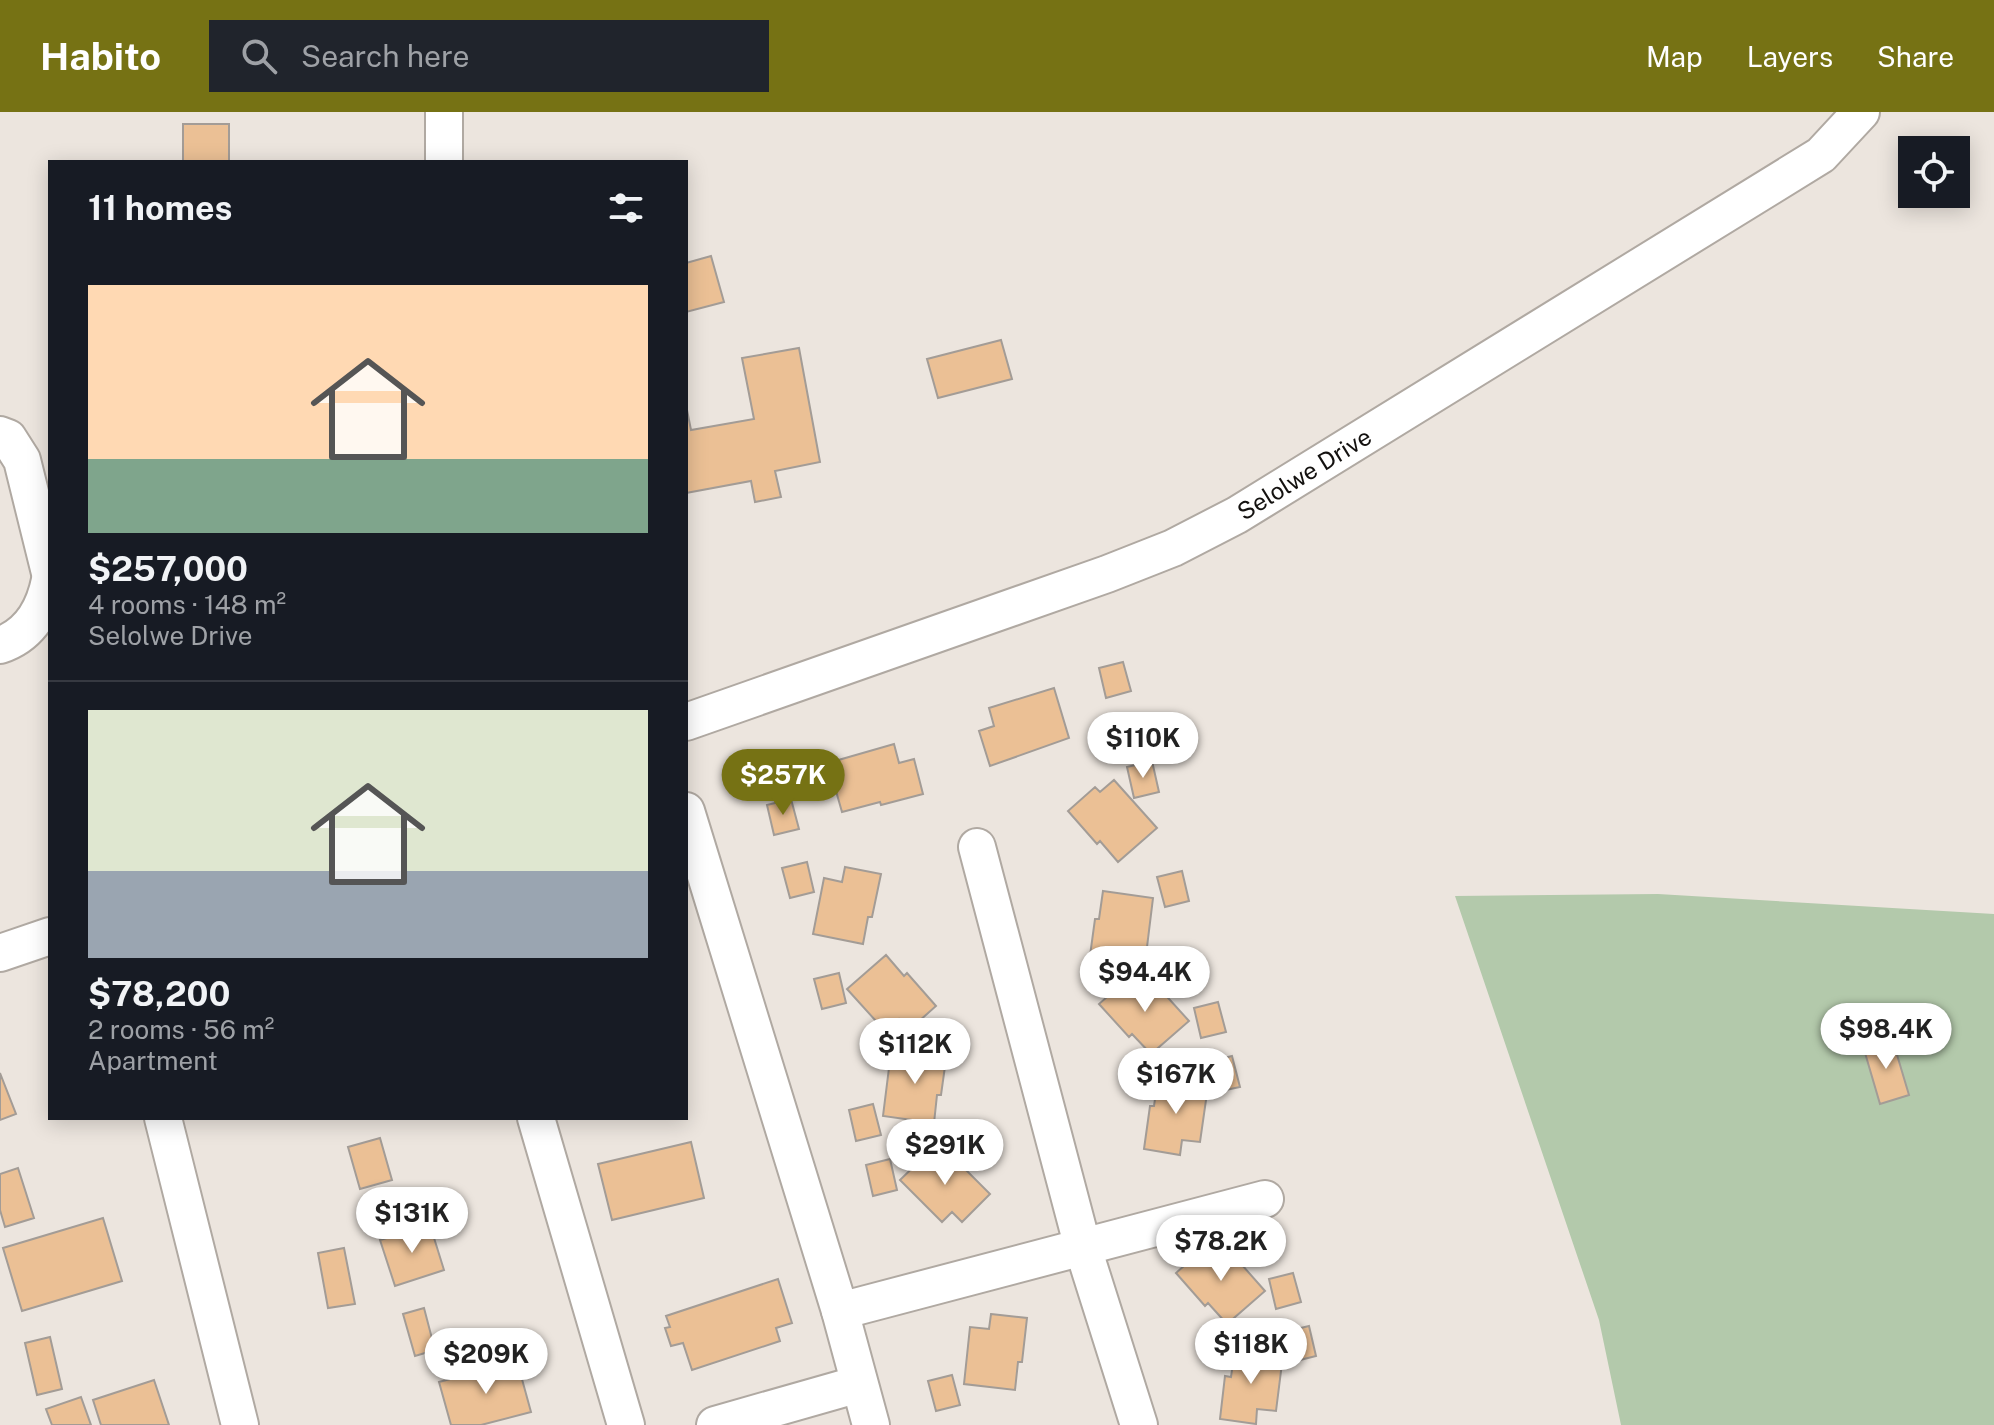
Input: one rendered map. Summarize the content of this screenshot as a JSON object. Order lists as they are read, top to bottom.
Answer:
{
  "streets": {
    "street": ["Selolwe Drive"]
  },
  "page": {
    "header": "Habito",
    "search": "Search here",
    "nav": ["Map", "Layers", "Share"],
    "heading": "11 homes",
    "list": [
      {
        "name": "$257,000",
        "note": "4 rooms · 148 m² · Selolwe Drive"
      },
      {
        "name": "$78,200",
        "note": "2 rooms · 56 m² · Apartment"
      }
    ],
    "price": [
      "$110K",
      "$257K",
      "$94.4K",
      "$98.4K",
      "$112K",
      "$167K",
      "$291K",
      "$131K",
      "$78.2K",
      "$118K",
      "$209K"
    ]
  }
}
